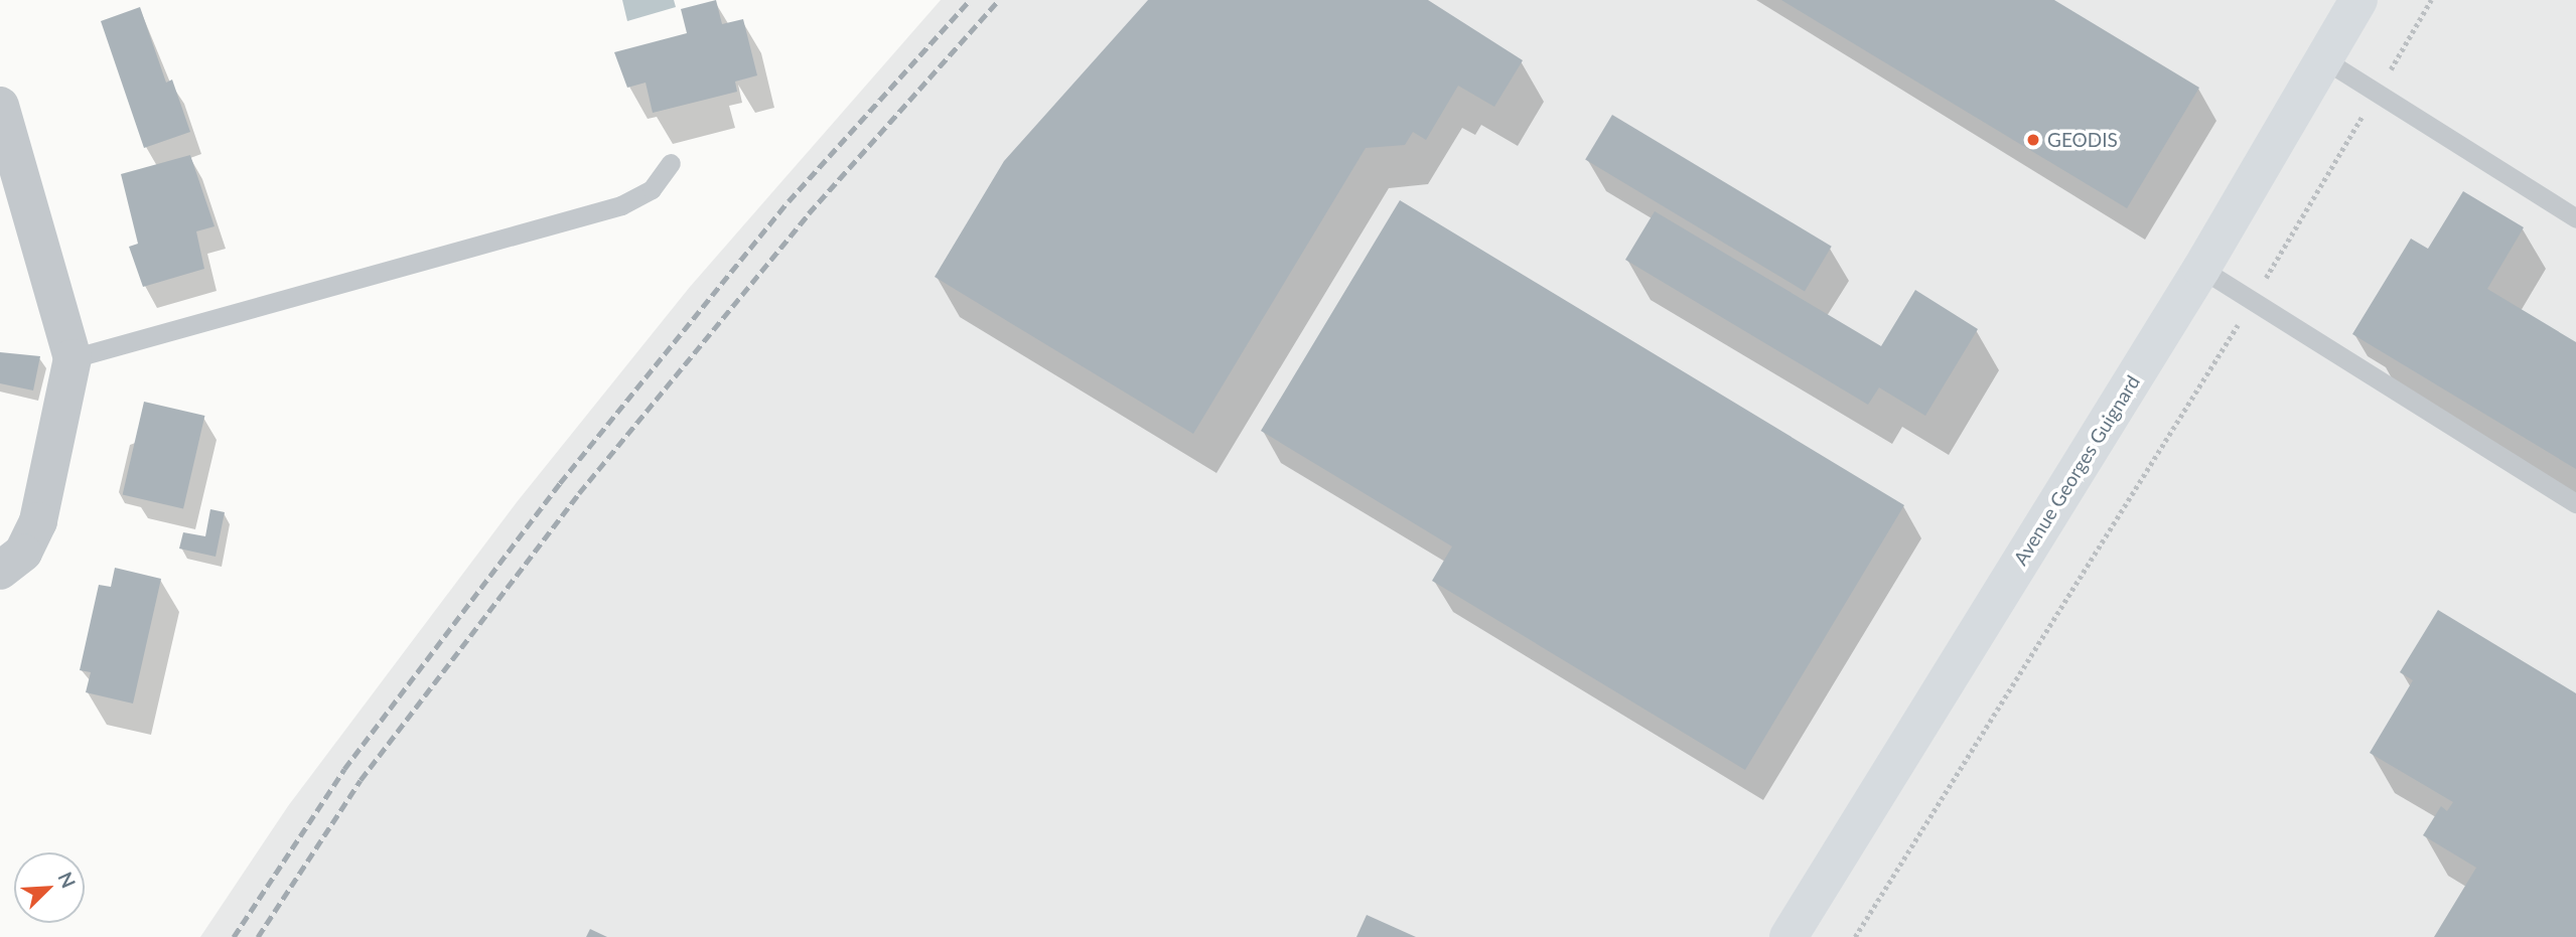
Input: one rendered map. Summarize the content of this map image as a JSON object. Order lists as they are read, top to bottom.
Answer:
{
  "streets": {
    "street": ["Avenue Georges Guignard"]
  },
  "places": ["GEODIS"],
  "north": "top right"
}
